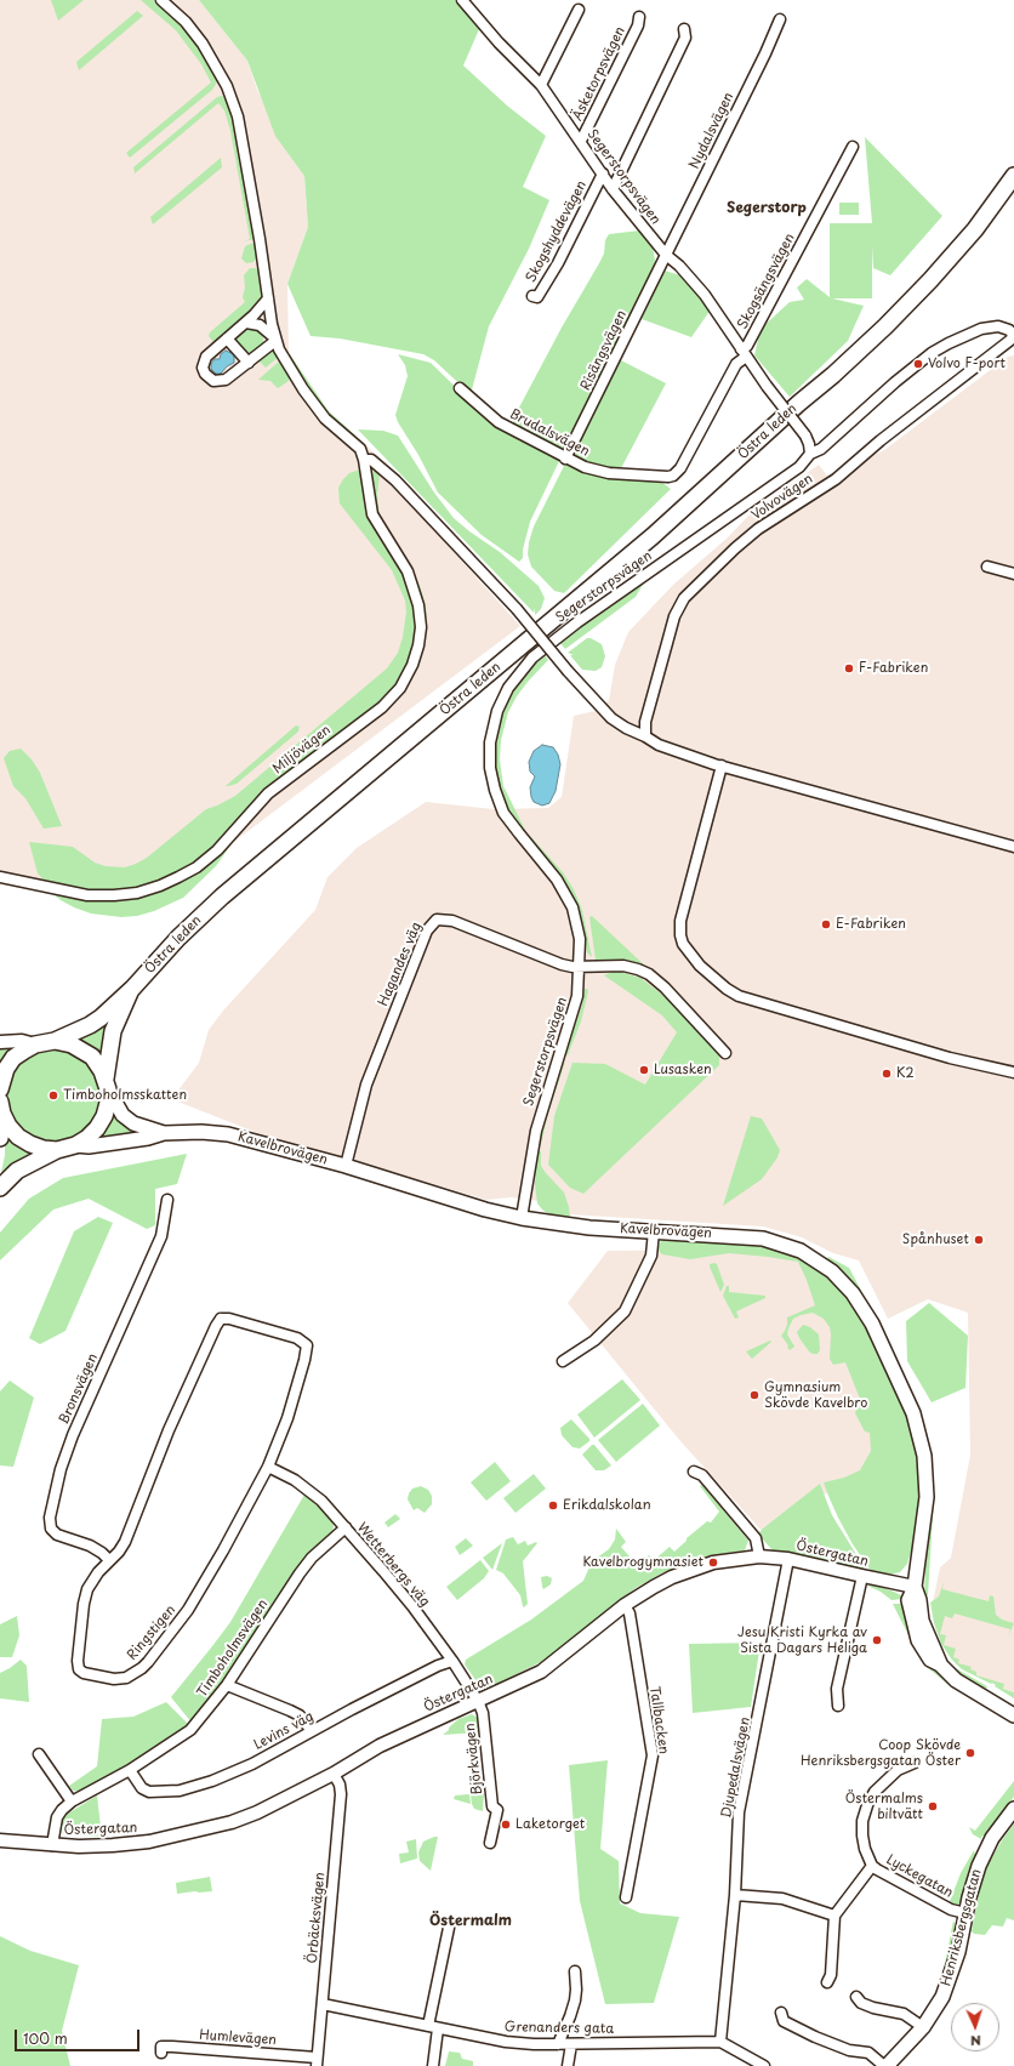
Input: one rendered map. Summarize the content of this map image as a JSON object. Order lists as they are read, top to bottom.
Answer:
{
  "streets": {
    "highway": ["Östra leden"],
    "main road": ["Kavelbrovägen", "Henriksbergsgatan"],
    "street": [
      "Äsketorpsvägen",
      "Nydalsvägen",
      "Segerstorpsvägen",
      "Skogshyddevägen",
      "Skogsängsvägen",
      "Risängsvägen",
      "Brudalsvägen",
      "Volvovägen",
      "Miljövägen",
      "Hagandes väg",
      "Bronsvägen",
      "Östergatan",
      "Wetterbergs väg",
      "Ringstigen",
      "Timboholmsvägen",
      "Tallbacken",
      "Levins väg",
      "Björkvägen",
      "Djupedalsvägen",
      "Lyckegatan",
      "Örbäcksvägen",
      "Grenanders gata",
      "Humlevägen"
    ]
  },
  "crossings": [
    ["Äsketorpsvägen", "Segerstorpsvägen"],
    ["Nydalsvägen", "Segerstorpsvägen"],
    ["Nydalsvägen", "Risängsvägen"],
    ["Segerstorpsvägen", "Skogshyddevägen"],
    ["Segerstorpsvägen", "Skogsängsvägen"],
    ["Segerstorpsvägen", "Risängsvägen"],
    ["Segerstorpsvägen", "Brudalsvägen"],
    ["Segerstorpsvägen", "Hagandes väg"],
    ["Segerstorpsvägen", "Kavelbrovägen"],
    ["Skogsängsvägen", "Brudalsvägen"],
    ["Risängsvägen", "Brudalsvägen"],
    ["Östra leden", "Kavelbrovägen"],
    ["Hagandes väg", "Kavelbrovägen"],
    ["Kavelbrovägen", "Östergatan"],
    ["Bronsvägen", "Ringstigen"],
    ["Östergatan", "Wetterbergs väg"],
    ["Östergatan", "Timboholmsvägen"],
    ["Östergatan", "Tallbacken"],
    ["Östergatan", "Björkvägen"],
    ["Östergatan", "Djupedalsvägen"],
    ["Östergatan", "Örbäcksvägen"],
    ["Wetterbergs väg", "Ringstigen"],
    ["Wetterbergs väg", "Timboholmsvägen"],
    ["Wetterbergs väg", "Levins väg"],
    ["Wetterbergs väg", "Björkvägen"],
    ["Timboholmsvägen", "Levins väg"],
    ["Djupedalsvägen", "Grenanders gata"],
    ["Lyckegatan", "Henriksbergsgatan"],
    ["Örbäcksvägen", "Grenanders gata"],
    ["Örbäcksvägen", "Humlevägen"]
  ],
  "districts": ["Segerstorp", "Östermalm"],
  "places": [
    "Volvo F-port",
    "F-Fabriken",
    "E-Fabriken",
    "Lusasken",
    "K2",
    "Timboholmsskatten",
    "Spånhuset",
    "Gymnasium Skövde Kavelbro",
    "Erikdalskolan",
    "Kavelbrogymnasiet",
    "Jesu Kristi Kyrka av Sista Dagars Heliga",
    "Coop Skövde Henriksbergsgatan Öster",
    "Östermalms biltvätt",
    "Laketorget"
  ],
  "scale_bar": "100 m",
  "north": "bottom"
}
